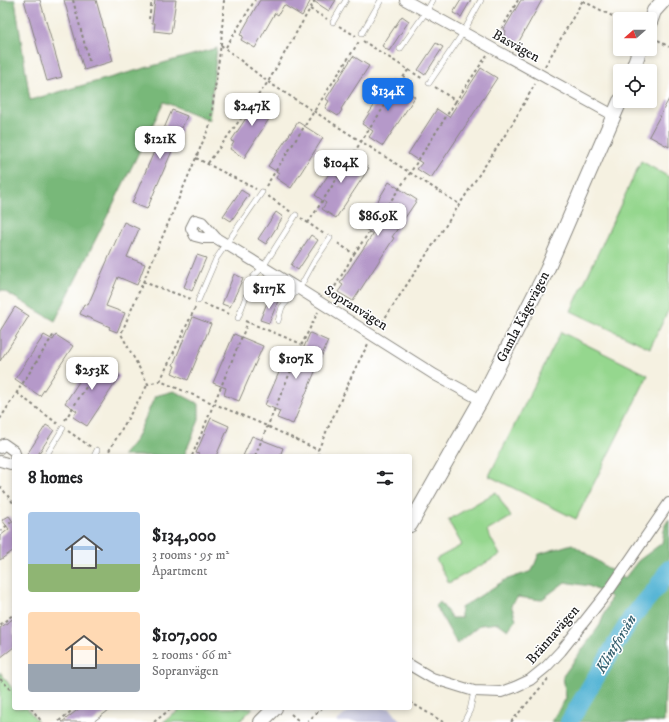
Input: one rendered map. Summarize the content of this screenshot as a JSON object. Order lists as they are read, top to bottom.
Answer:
{
  "streets": {
    "street": [
      "Basvägen",
      "Sopranvägen",
      "Gamla Kågevägen",
      "Brännavägen"
    ]
  },
  "crossings": [
    ["Basvägen", "Gamla Kågevägen"],
    ["Sopranvägen", "Gamla Kågevägen"]
  ],
  "water": ["Klintforsån"],
  "north": "left",
  "page": {
    "price": [
      "$134K",
      "$247K",
      "$121K",
      "$104K",
      "$86.9K",
      "$117K",
      "$107K",
      "$253K"
    ],
    "heading": "8 homes",
    "list": [
      {
        "name": "$134,000",
        "note": "3 rooms · 95 m² · Apartment"
      },
      {
        "name": "$107,000",
        "note": "2 rooms · 66 m² · Sopranvägen"
      }
    ]
  }
}
